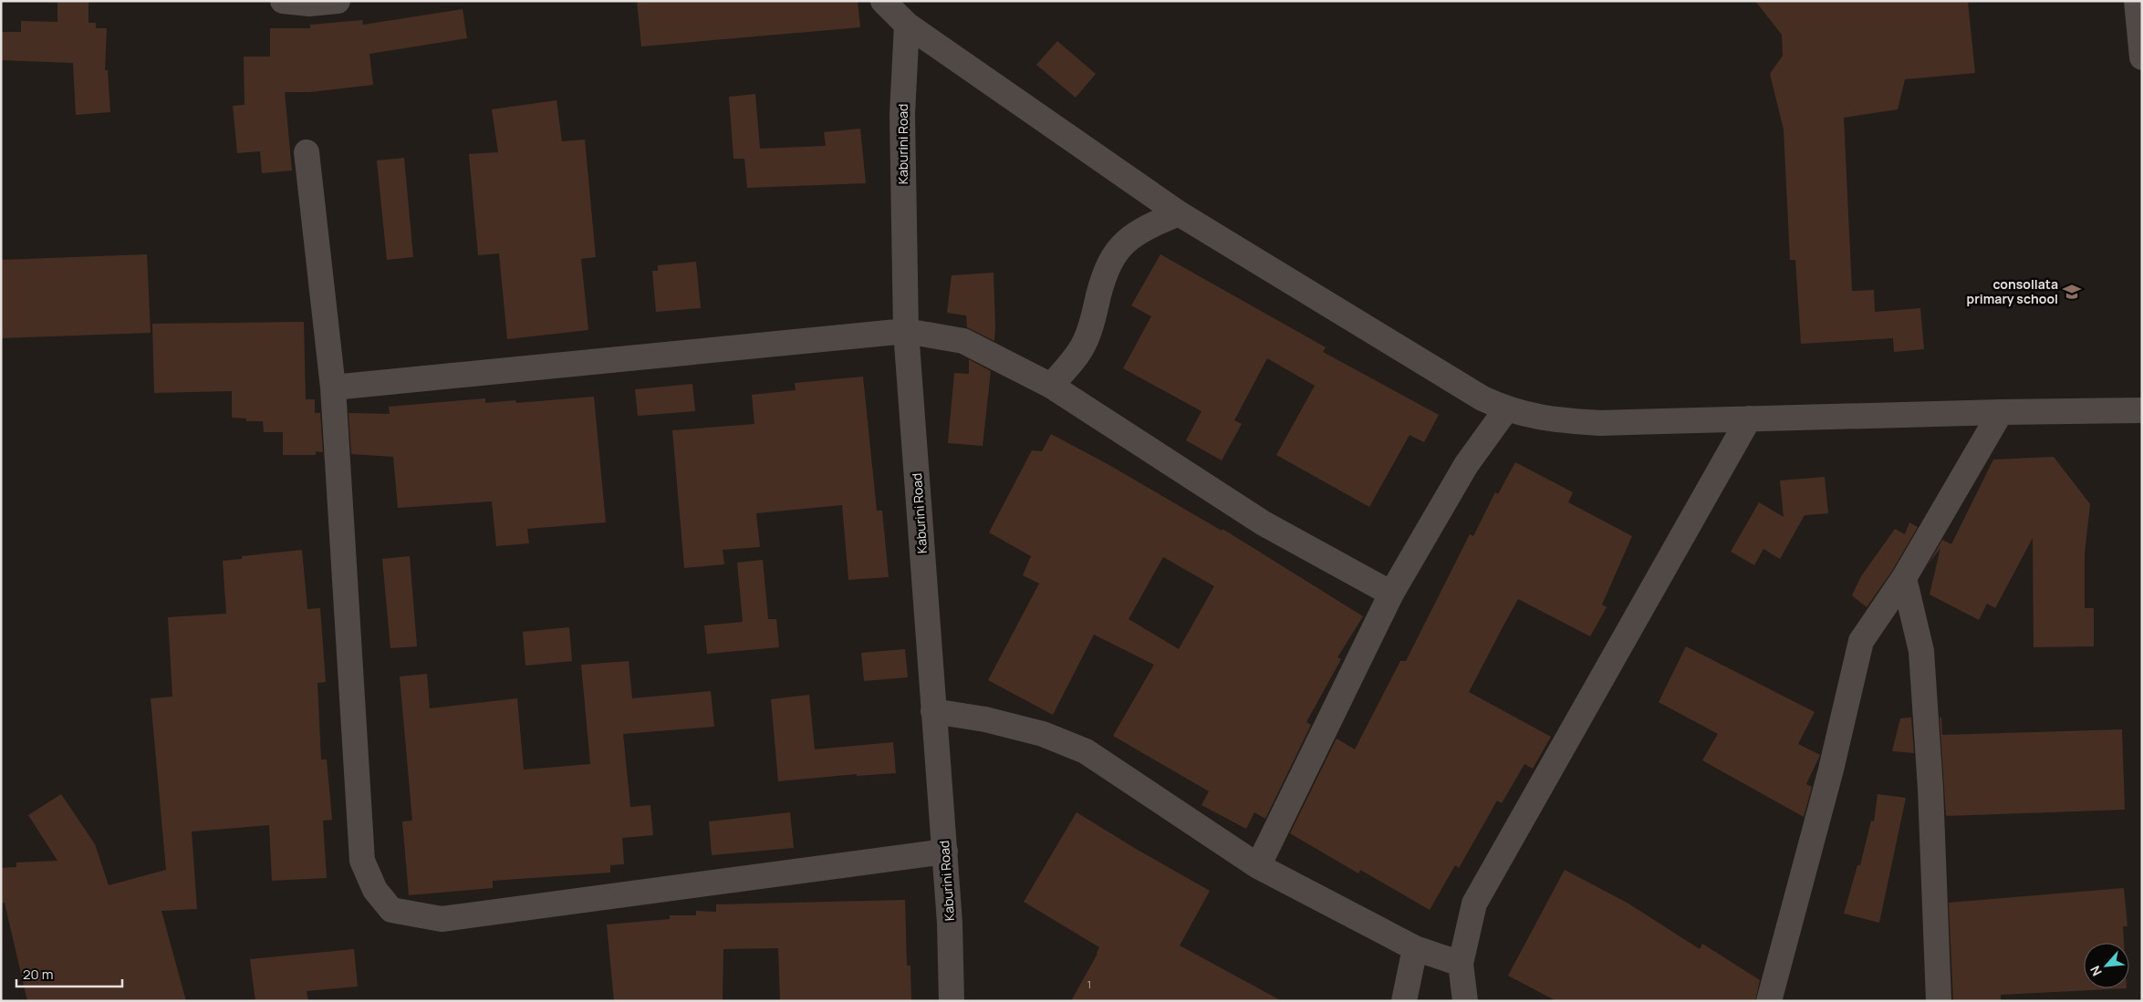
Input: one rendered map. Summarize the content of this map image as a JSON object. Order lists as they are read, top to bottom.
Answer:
{
  "streets": {
    "street": ["Kaburini Road"]
  },
  "places": {
    "school or university": ["consollata primary school"]
  },
  "house_numbers": ["1"],
  "scale_bar": "20 m",
  "north": "bottom left"
}
